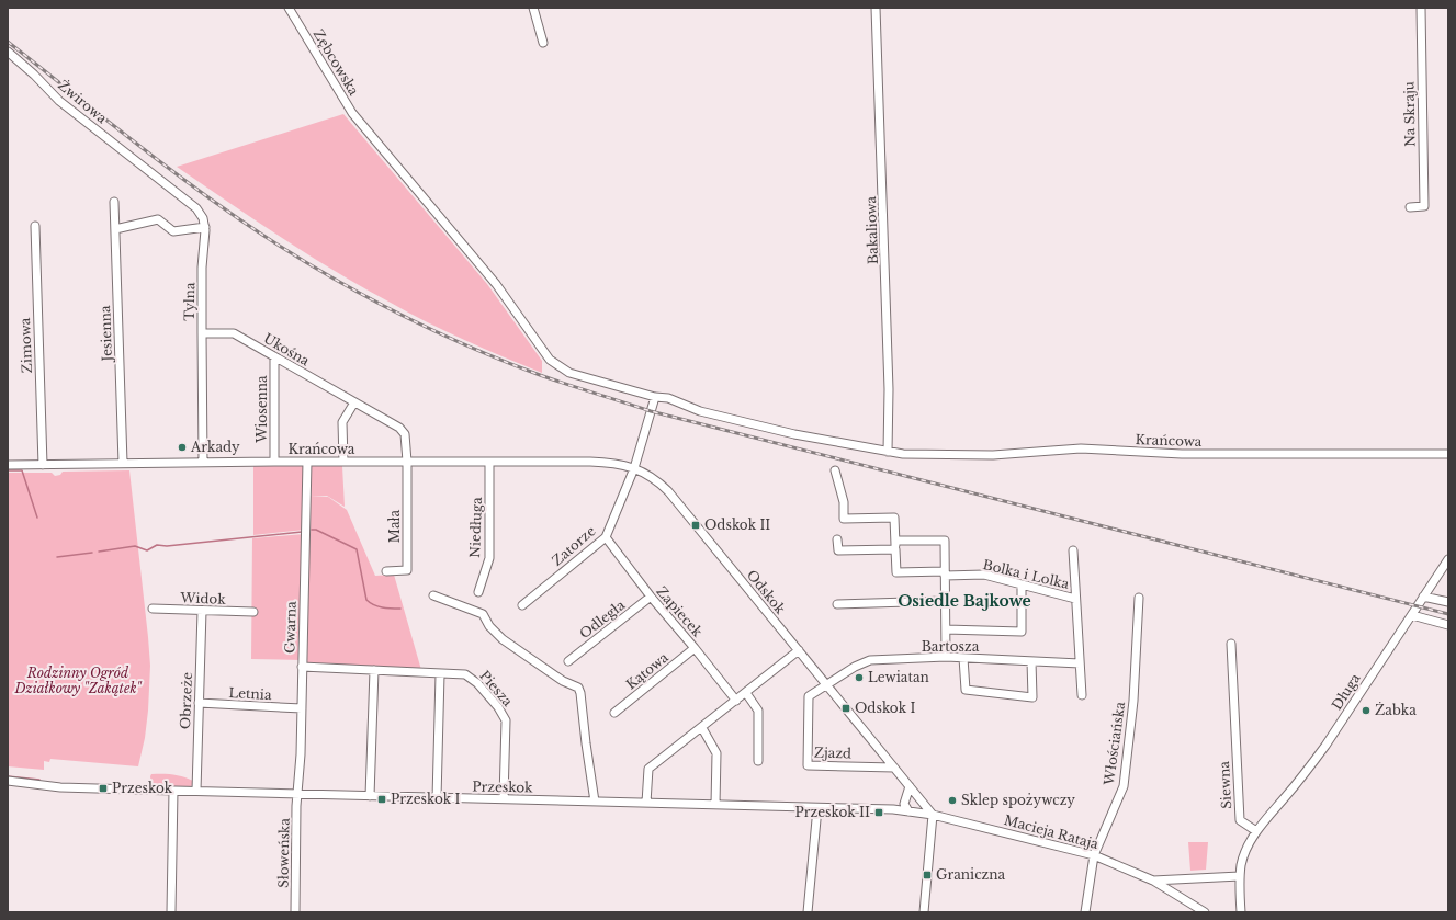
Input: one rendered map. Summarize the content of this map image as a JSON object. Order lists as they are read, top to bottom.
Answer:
{
  "streets": {
    "street": [
      "Zębcowska",
      "Żwirowa",
      "Na Skraju",
      "Bakaliowa",
      "Tylna",
      "Jesienna",
      "Zimowa",
      "Ukośna",
      "Wiosenna",
      "Krańcowa",
      "Mała",
      "Niedługa",
      "Zatorze",
      "Bolka i Lolka",
      "Odskok",
      "Widok",
      "Zapiecek",
      "Odległa",
      "Gwarna",
      "Bartosza",
      "Kątowa",
      "Piesza",
      "Długa",
      "Letnia",
      "Obrzeże",
      "Włościańska",
      "Zjazd",
      "Siewna",
      "Przeskok",
      "Macieja Rataja",
      "Słoweńska"
    ]
  },
  "crossings": [
    ["Zębcowska", "Krańcowa"],
    ["Żwirowa", "Tylna"],
    ["Bakaliowa", "Krańcowa"],
    ["Tylna", "Ukośna"],
    ["Tylna", "Krańcowa"],
    ["Jesienna", "Krańcowa"],
    ["Zimowa", "Krańcowa"],
    ["Ukośna", "Wiosenna"],
    ["Ukośna", "Krańcowa"],
    ["Ukośna", "Mała"],
    ["Wiosenna", "Krańcowa"],
    ["Krańcowa", "Mała"],
    ["Krańcowa", "Niedługa"],
    ["Krańcowa", "Zatorze"],
    ["Krańcowa", "Odskok"],
    ["Krańcowa", "Gwarna"],
    ["Zatorze", "Odskok"],
    ["Zatorze", "Zapiecek"],
    ["Bolka i Lolka", "Bartosza"],
    ["Odskok", "Bartosza"],
    ["Odskok", "Zjazd"],
    ["Odskok", "Przeskok"],
    ["Odskok", "Macieja Rataja"],
    ["Widok", "Obrzeże"],
    ["Zapiecek", "Odległa"],
    ["Zapiecek", "Kątowa"],
    ["Gwarna", "Piesza"],
    ["Gwarna", "Letnia"],
    ["Gwarna", "Przeskok"],
    ["Gwarna", "Słoweńska"],
    ["Bartosza", "Zjazd"],
    ["Piesza", "Przeskok"],
    ["Długa", "Siewna"],
    ["Letnia", "Obrzeże"],
    ["Obrzeże", "Przeskok"],
    ["Włościańska", "Macieja Rataja"],
    ["Przeskok", "Macieja Rataja"],
    ["Przeskok", "Słoweńska"]
  ],
  "districts": ["Osiedle Bajkowe"],
  "parks": ["Rodzinny Ogród Działkowy \"Zakątek\""],
  "places": {
    "other": [
      "Arkady",
      "Lewiatan",
      "Żabka",
      "Sklep spożywczy"
    ],
    "transit": [
      "Odskok II",
      "Odskok I",
      "Przeskok",
      "Przeskok I",
      "Przeskok II",
      "Graniczna"
    ]
  }
}
